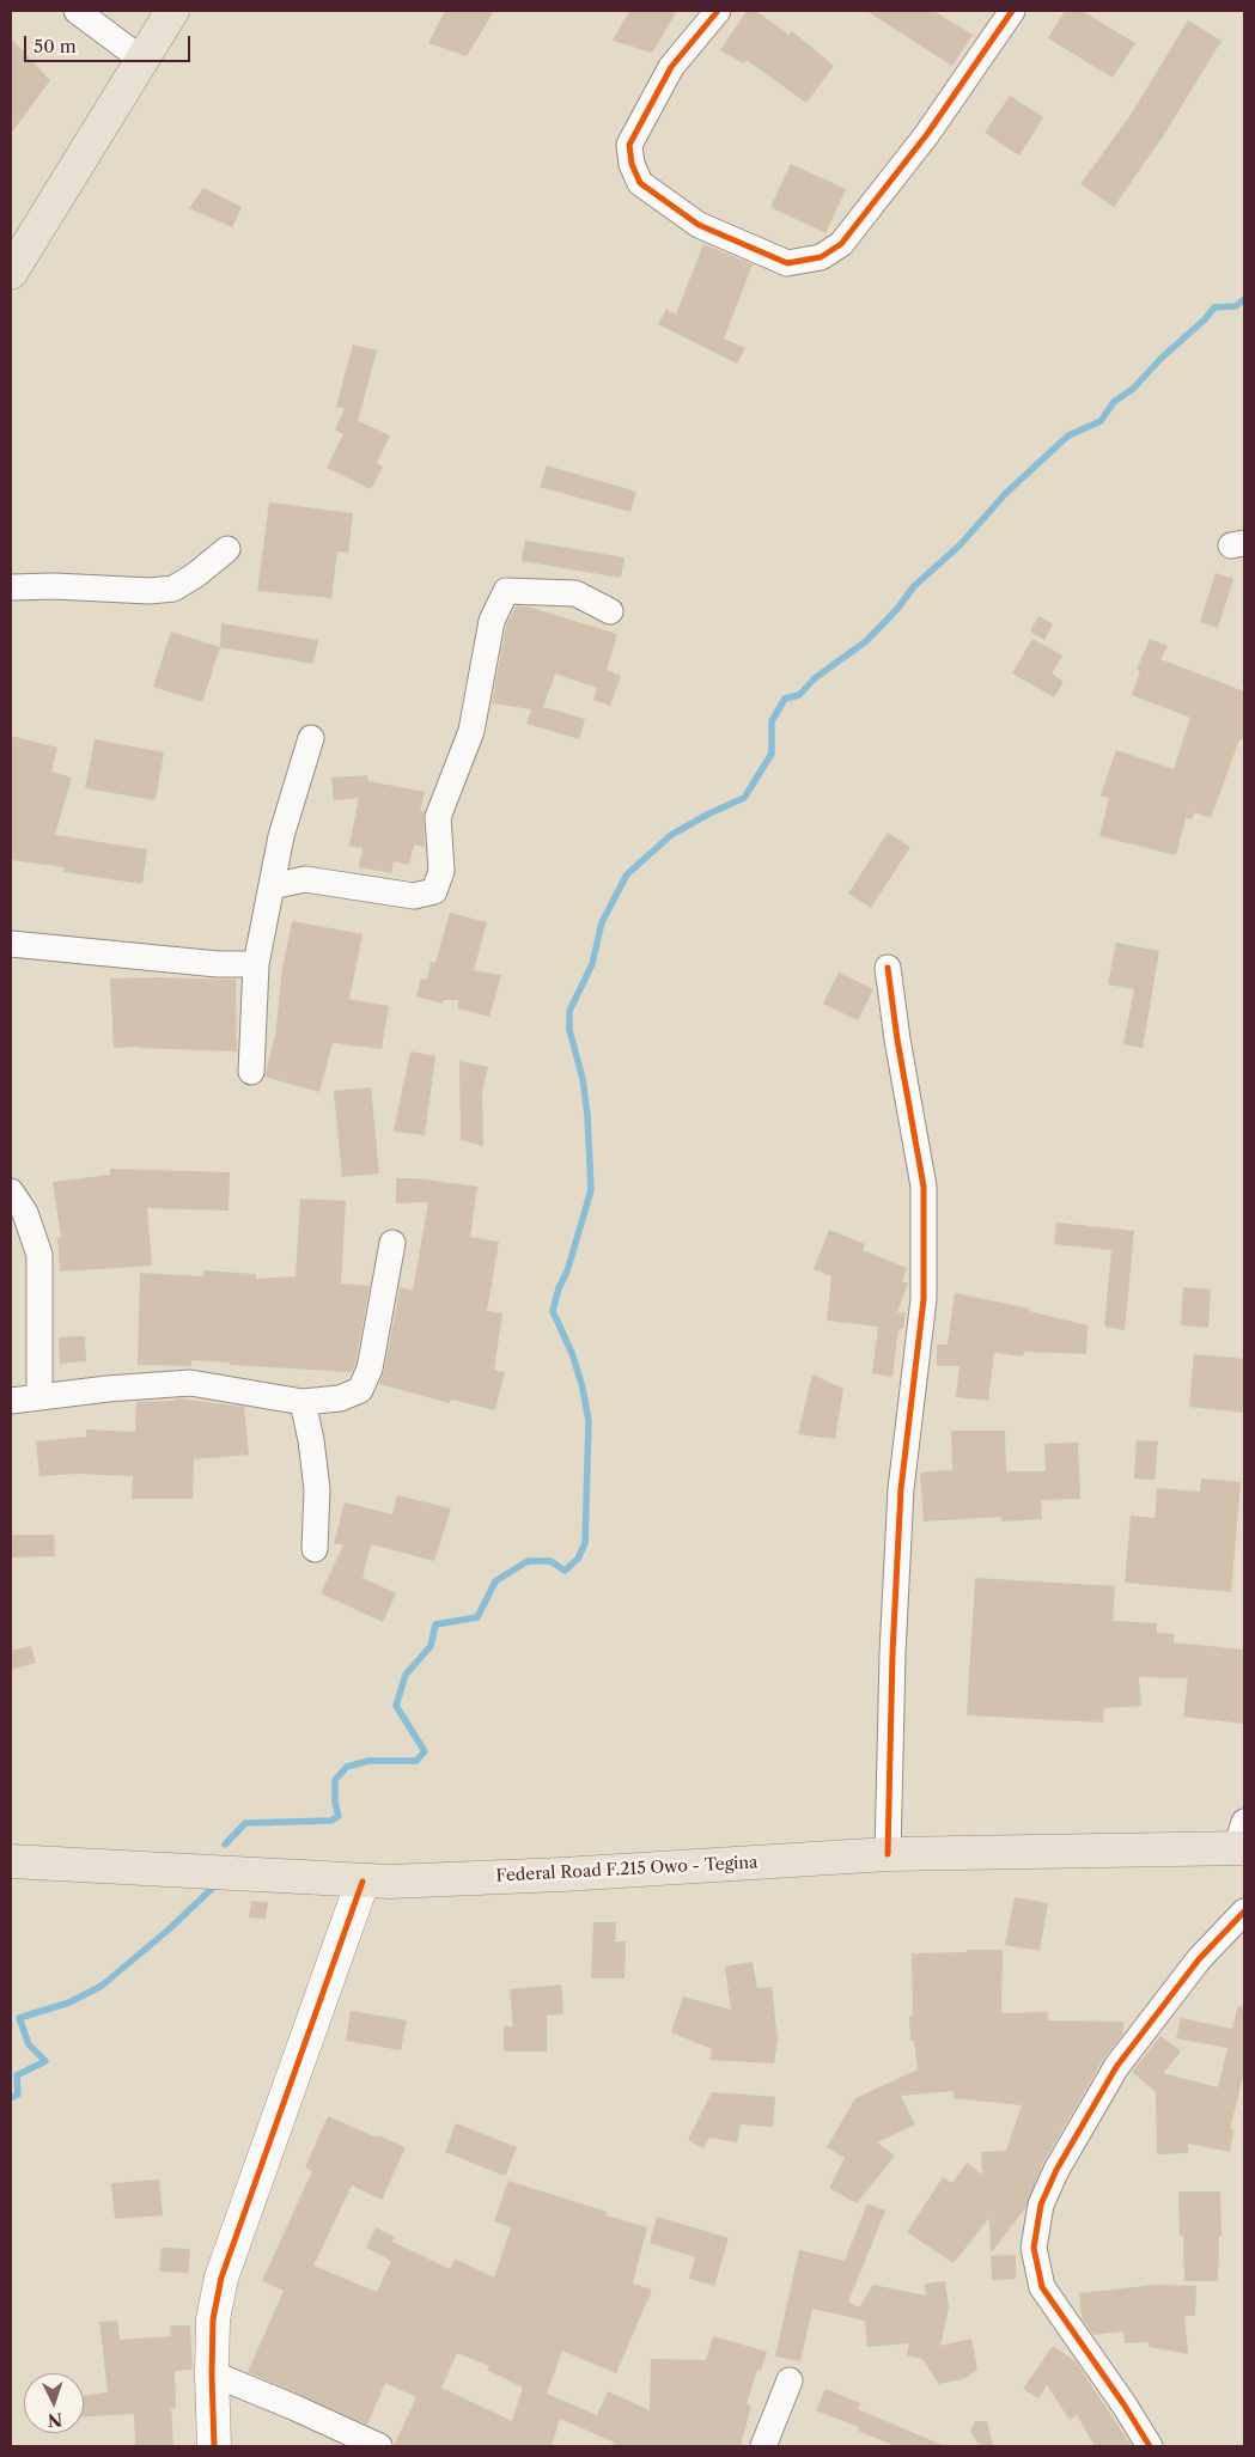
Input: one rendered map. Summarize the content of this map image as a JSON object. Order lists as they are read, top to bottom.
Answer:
{
  "streets": {
    "main road": ["Federal Road F.215 Owo - Tegina"]
  },
  "scale_bar": "50 m",
  "north": "bottom"
}
